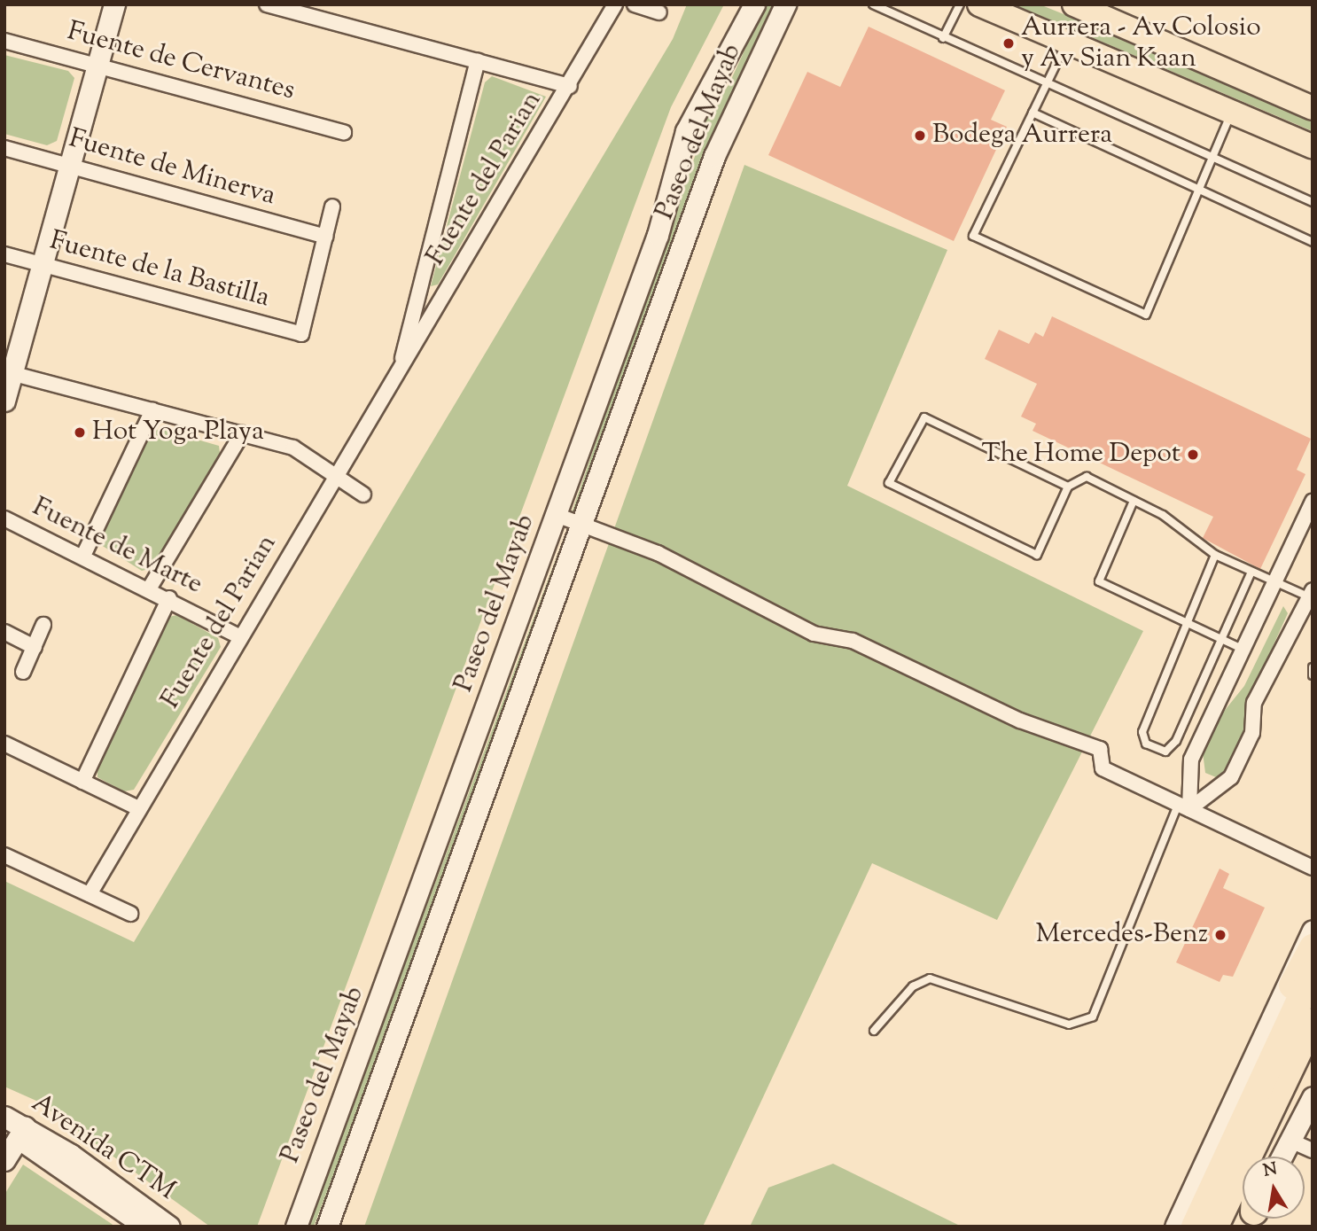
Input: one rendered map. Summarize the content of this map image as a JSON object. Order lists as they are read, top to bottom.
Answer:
{
  "streets": {
    "main road": ["Paseo del Mayab", "Avenida CTM"],
    "street": [
      "Fuente de Cervantes",
      "Fuente de Minerva",
      "Fuente del Parian",
      "Fuente de la Bastilla",
      "Fuente de Marte"
    ]
  },
  "crossings": [
    ["Fuente de Minerva", "Fuente de la Bastilla"],
    ["Fuente del Parian", "Fuente de Marte"]
  ],
  "places": [
    "Aurrera - Av Colosio y Av Sian Kaan",
    "Bodega Aurrera",
    "Hot Yoga Playa",
    "The Home Depot",
    "Mercedes-Benz"
  ],
  "north": "top"
}
